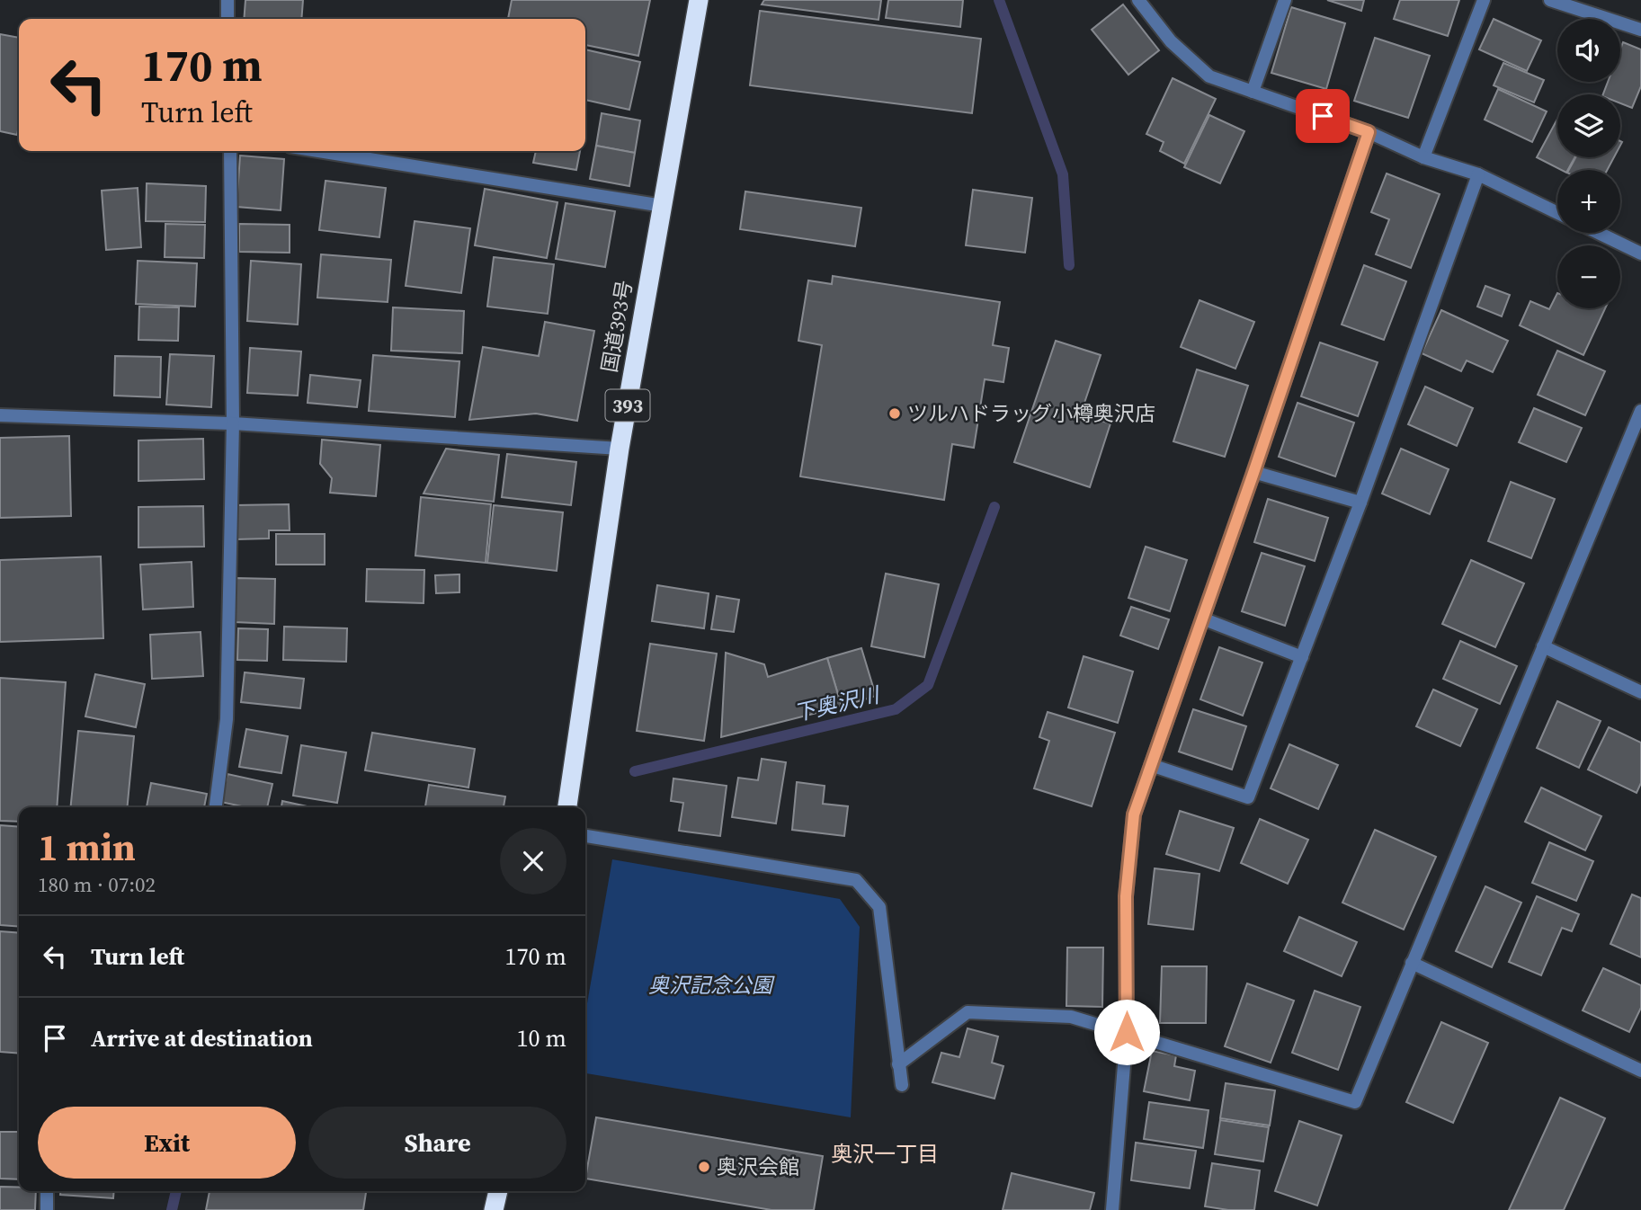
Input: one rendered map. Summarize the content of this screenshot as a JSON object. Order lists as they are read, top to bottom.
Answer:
{
  "streets": {
    "highway": ["国道393号", "393"]
  },
  "districts": ["奥沢一丁目"],
  "water": ["下奥沢川"],
  "parks": ["奥沢記念公園"],
  "places": ["ツルハドラッグ小樽奥沢店", "奥沢会館"],
  "page": {
    "map_buttons": ["+", "−"],
    "turn": ["170 m", "Turn left"],
    "heading": ["1 min", "180 m · 07:02"],
    "list": [
      {
        "name": "Turn left",
        "value": "170 m"
      },
      {
        "name": "Arrive at destination",
        "value": "10 m"
      }
    ],
    "buttons": ["Exit", "Share"]
  }
}
